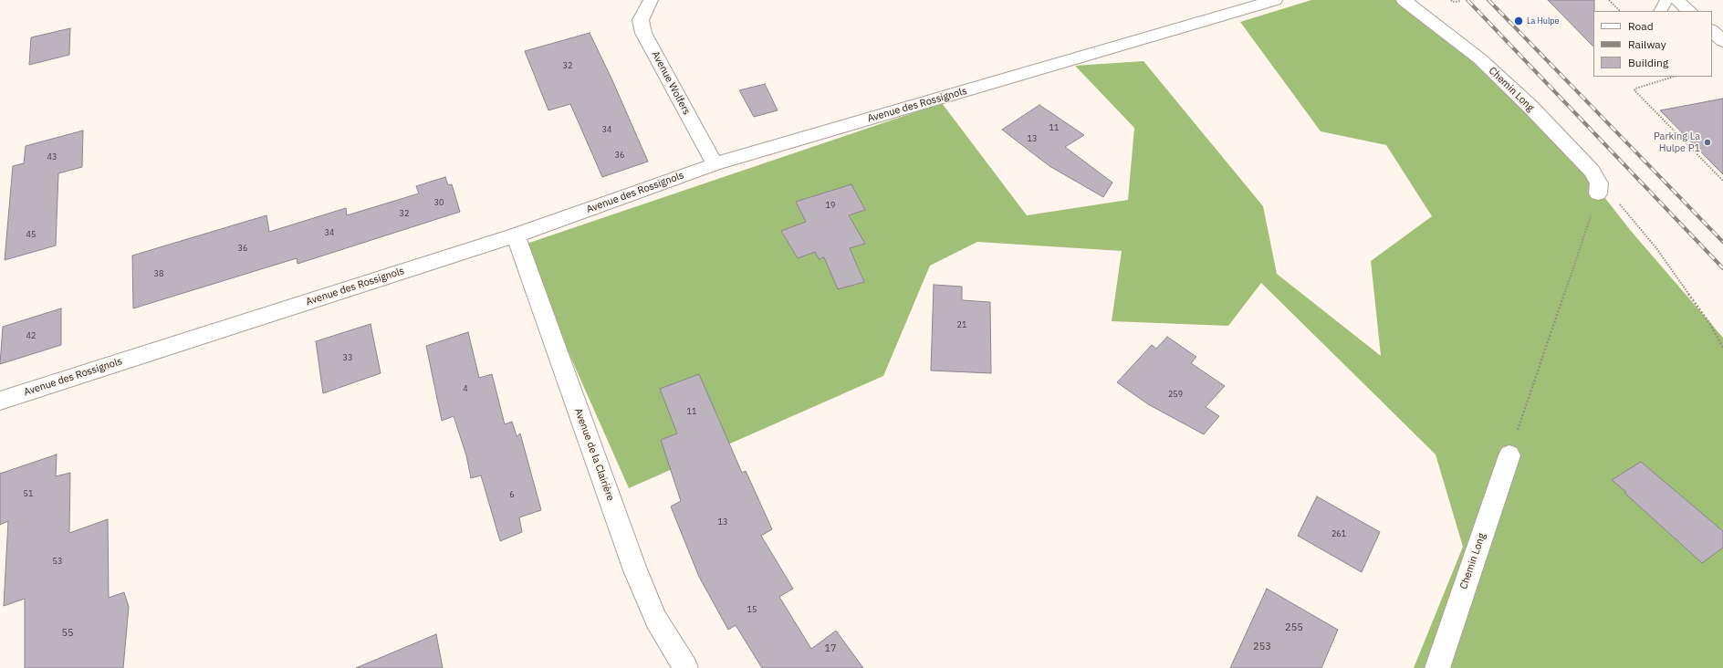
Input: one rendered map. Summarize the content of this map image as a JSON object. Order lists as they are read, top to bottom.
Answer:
{
  "streets": {
    "street": [
      "Avenue Wolfers",
      "Chemin Long",
      "Avenue des Rossignols",
      "Avenue de la Clairière"
    ]
  },
  "crossings": [
    ["Avenue Wolfers", "Avenue des Rossignols"],
    ["Avenue des Rossignols", "Avenue de la Clairière"]
  ],
  "places": ["La Hulpe", "Parking La Hulpe P1"],
  "house_numbers": [
    "32",
    "11",
    "34",
    "13",
    "36",
    "43",
    "30",
    "19",
    "32",
    "34",
    "45",
    "36",
    "38",
    "21",
    "42",
    "33",
    "4",
    "259",
    "11",
    "51",
    "6",
    "13",
    "261",
    "53",
    "15",
    "255",
    "55",
    "253",
    "17"
  ],
  "legend": ["Road", "Railway", "Building"]
}
